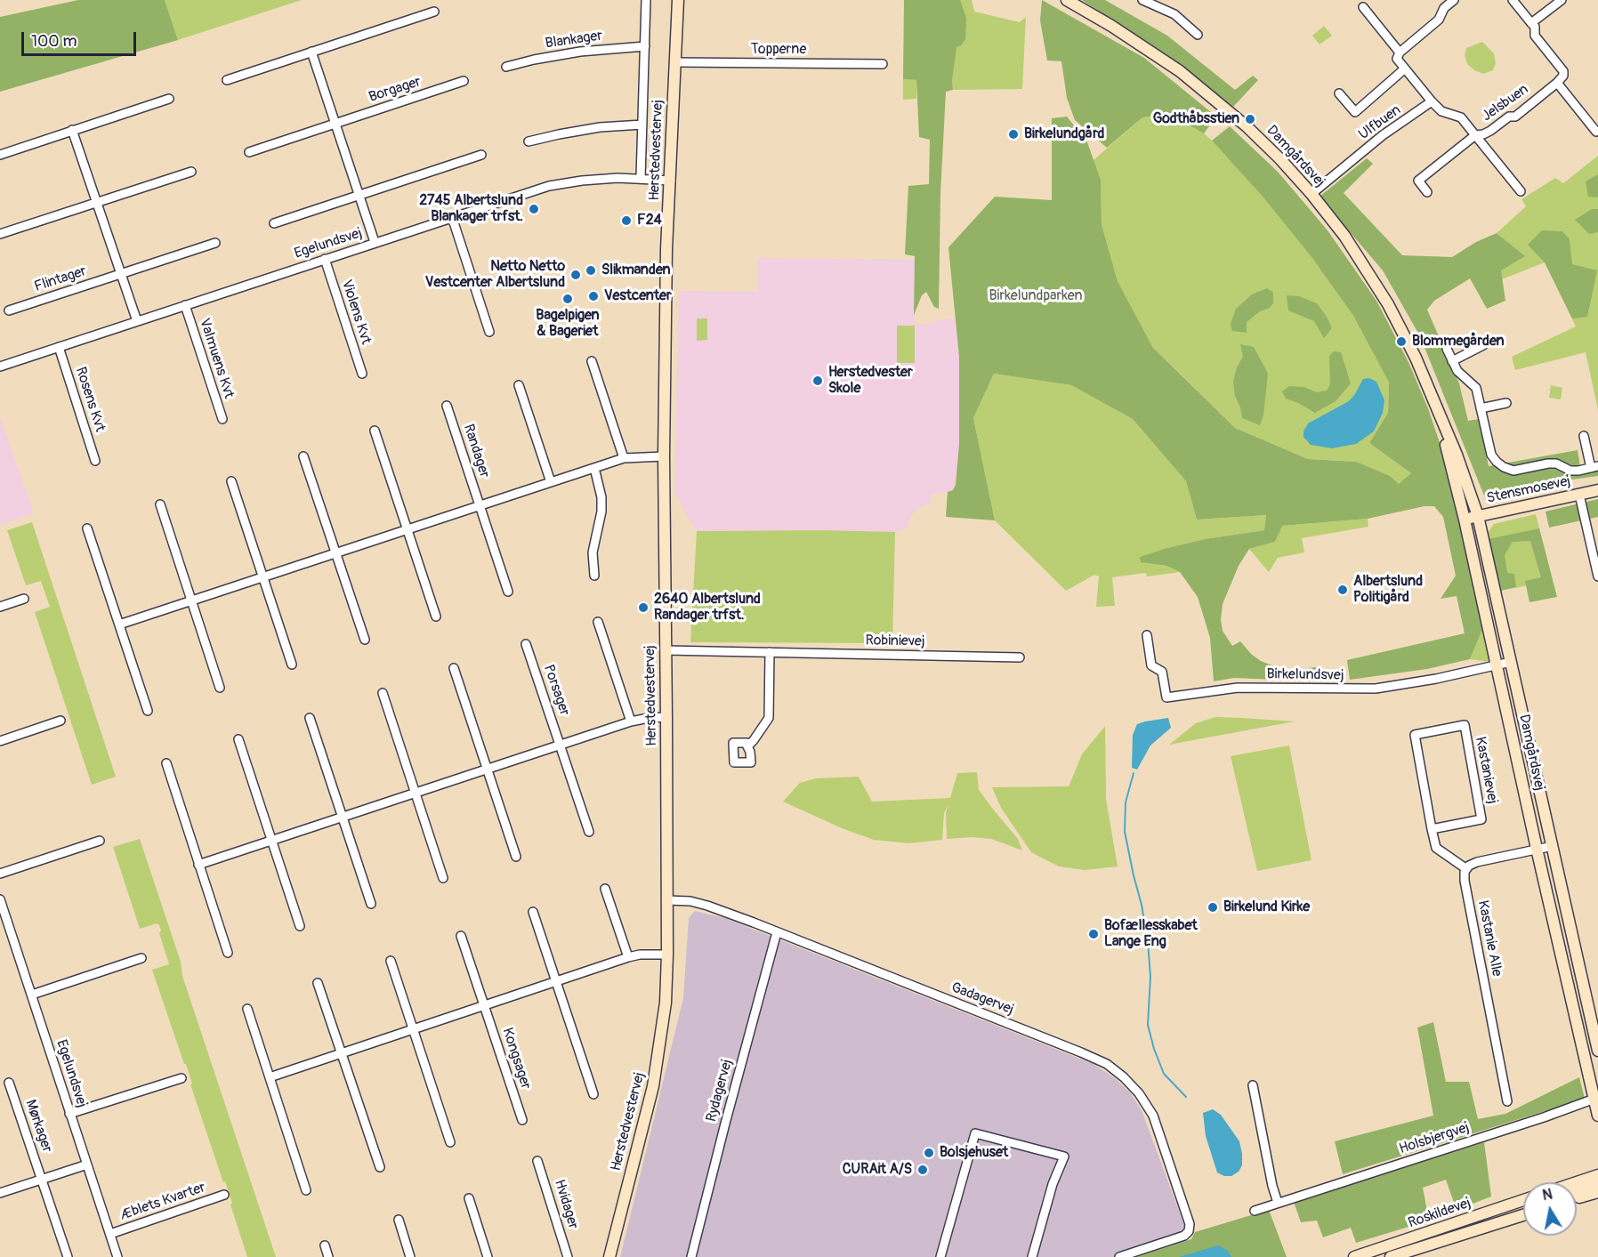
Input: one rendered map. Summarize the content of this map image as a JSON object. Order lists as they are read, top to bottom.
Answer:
{
  "streets": {
    "street": [
      "Blankager",
      "Topperne",
      "Borgager",
      "Jelsbuen",
      "Ulfbuen",
      "Herstedvestervej",
      "Damgårdsvej",
      "Egelundsvej",
      "Flintager",
      "Violens Kvt",
      "Valmuens Kvt",
      "Rosens Kvt",
      "Randager",
      "Stensmosevej",
      "Robinievej",
      "Birkelundsvej",
      "Porsager",
      "Kastanievej",
      "Kastanie Alle",
      "Gadagervej",
      "Kongsager",
      "Rydagervej",
      "Mørkager",
      "Holsbjergvej",
      "Æblets Kvarter",
      "Hvidager",
      "Roskildevej"
    ]
  },
  "crossings": [
    ["Topperne", "Herstedvestervej"],
    ["Ulfbuen", "Damgårdsvej"],
    ["Herstedvestervej", "Egelundsvej"],
    ["Herstedvestervej", "Robinievej"],
    ["Herstedvestervej", "Gadagervej"],
    ["Damgårdsvej", "Stensmosevej"],
    ["Damgårdsvej", "Birkelundsvej"],
    ["Damgårdsvej", "Holsbjergvej"],
    ["Egelundsvej", "Violens Kvt"],
    ["Egelundsvej", "Valmuens Kvt"],
    ["Egelundsvej", "Rosens Kvt"],
    ["Egelundsvej", "Æblets Kvarter"],
    ["Kastanievej", "Kastanie Alle"],
    ["Gadagervej", "Rydagervej"]
  ],
  "parks": ["Birkelundparken"],
  "places": [
    "Godthåbsstien",
    "Birkelundgård",
    "2745 Albertslund Blankager trfst.",
    "F24",
    "Slikmanden",
    "Netto Netto Vestcenter Albertslund",
    "Vestcenter",
    "Bagelpigen & Bageriet",
    "Blommegården",
    "Herstedvester Skole",
    "Albertslund Politigård",
    "2640 Albertslund Randager trfst.",
    "Birkelund Kirke",
    "Bofællesskabet Lange Eng",
    "Bolsjehuset",
    "CURAit A/S"
  ],
  "scale_bar": "100 m",
  "north": "top"
}
